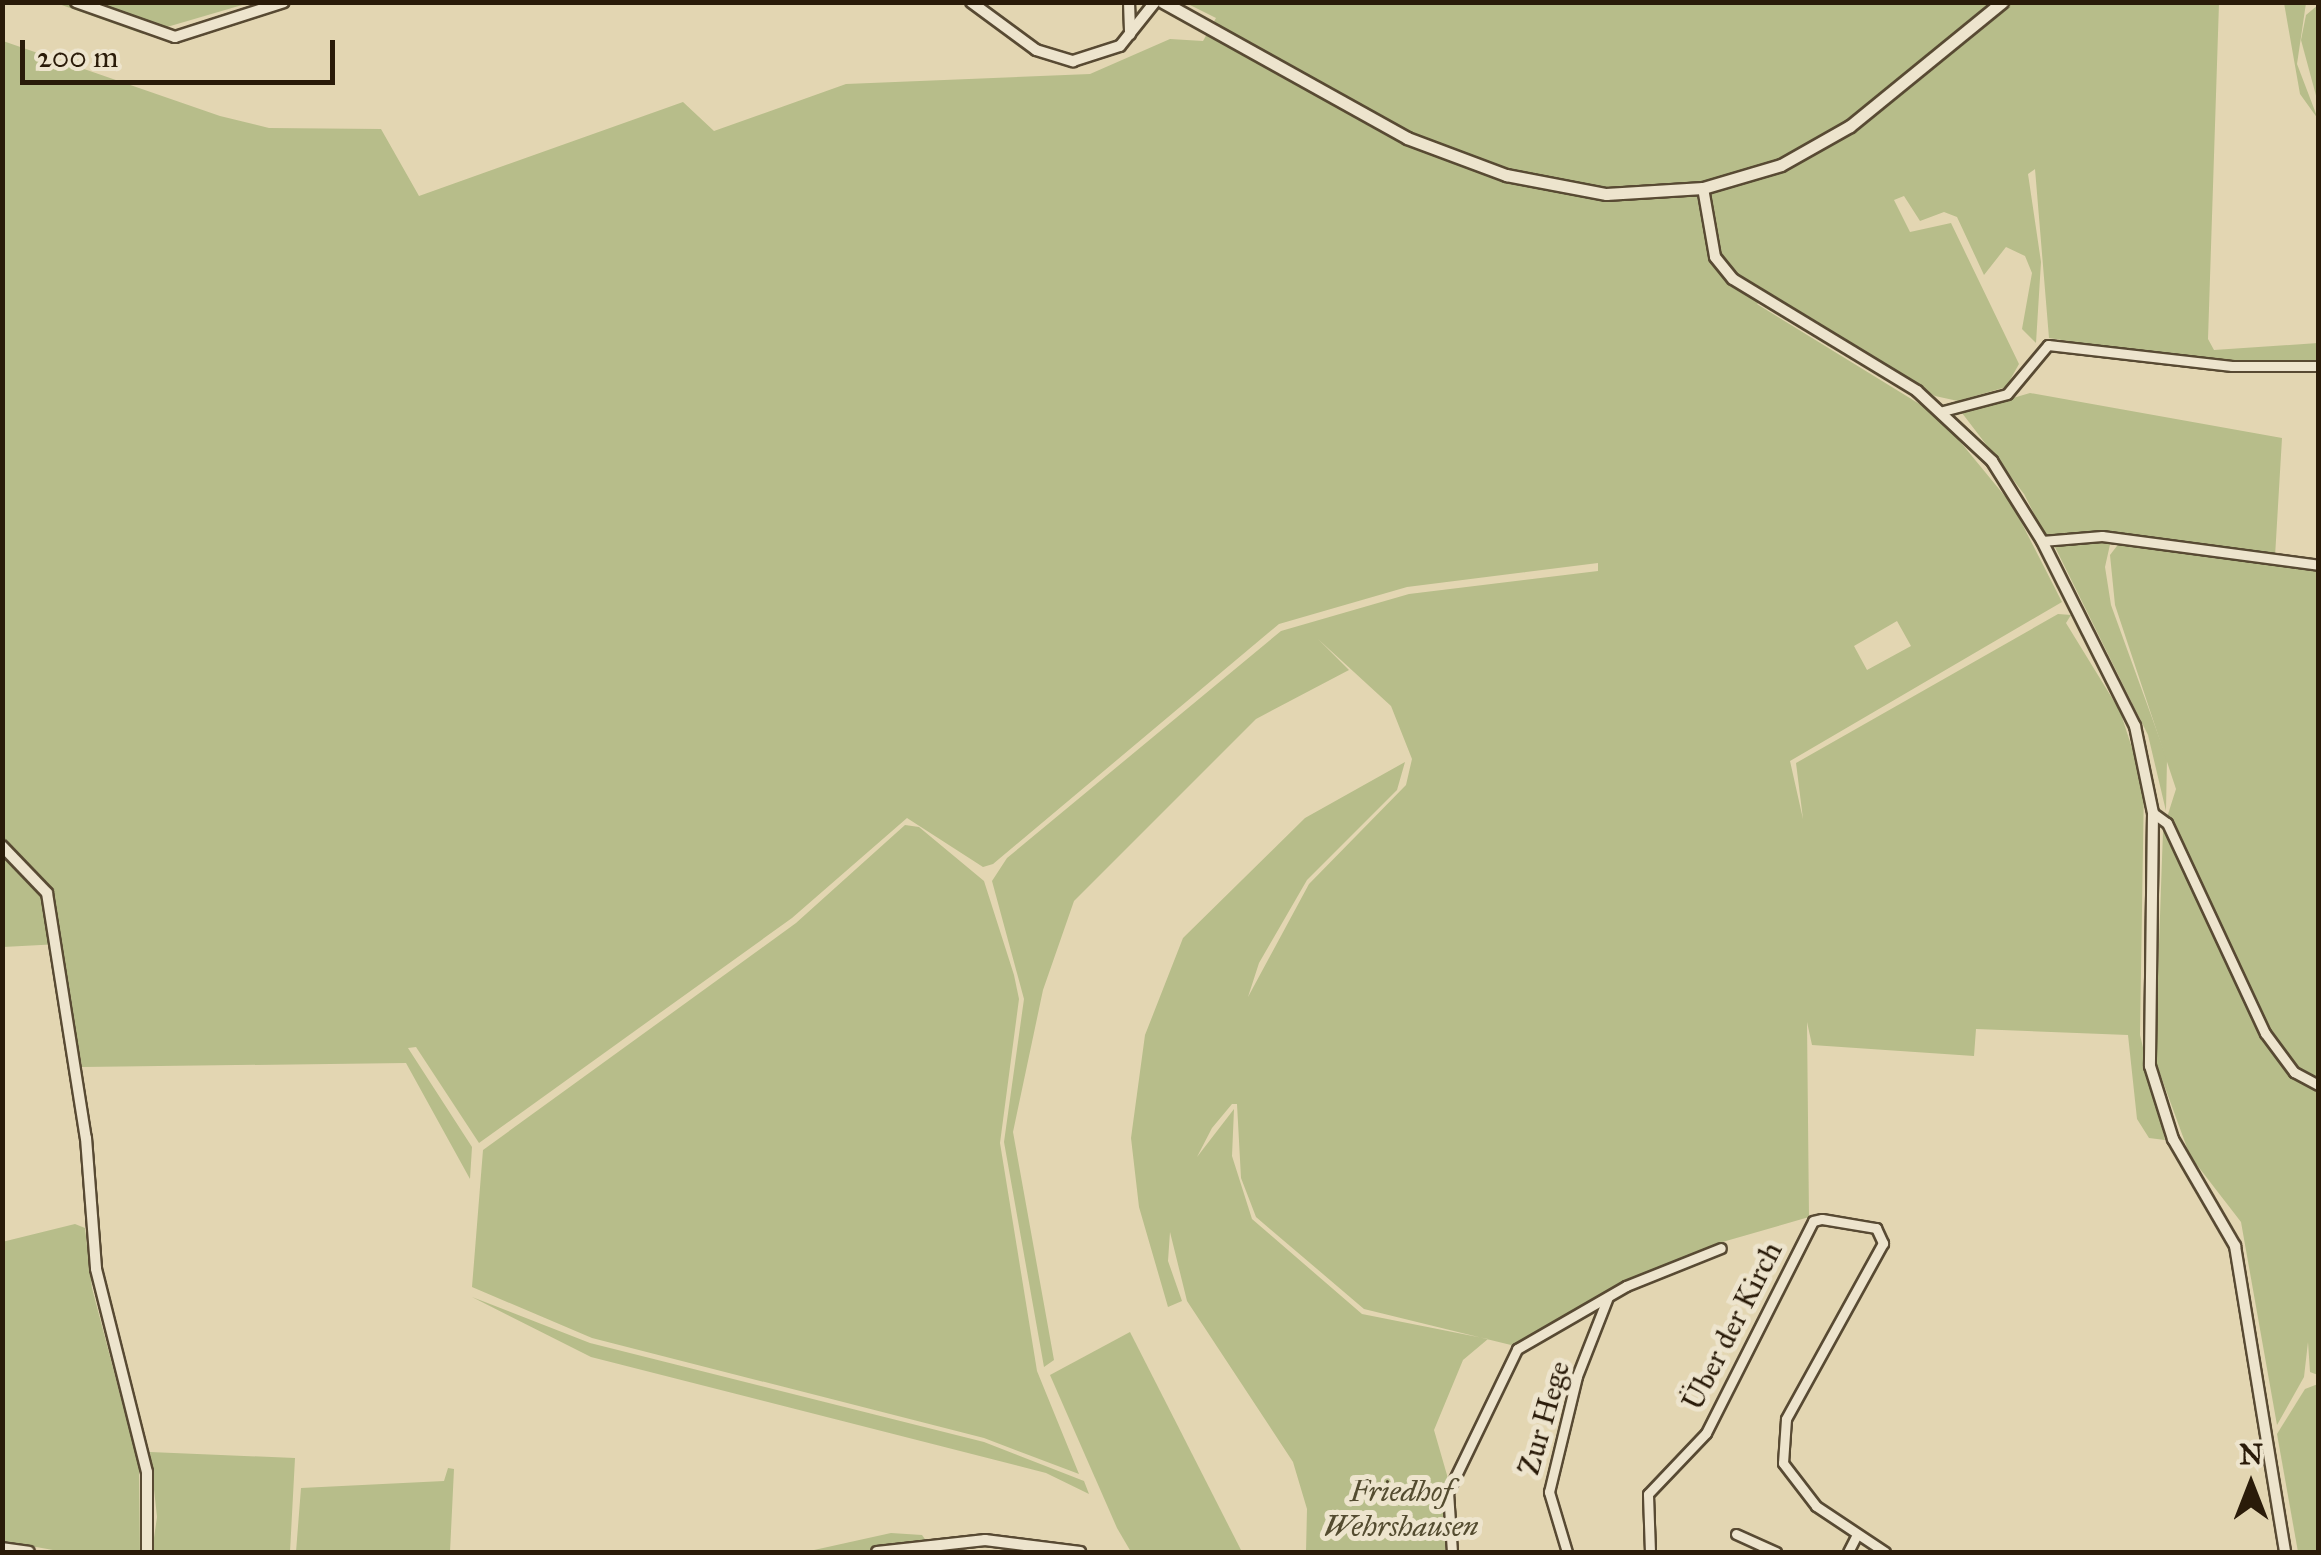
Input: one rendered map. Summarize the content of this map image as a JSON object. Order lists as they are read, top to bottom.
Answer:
{
  "streets": {
    "street": ["Über der Kirch", "Zur Hege"]
  },
  "parks": ["Friedhof Wehrshausen"],
  "scale_bar": "200 m",
  "north": "top"
}
